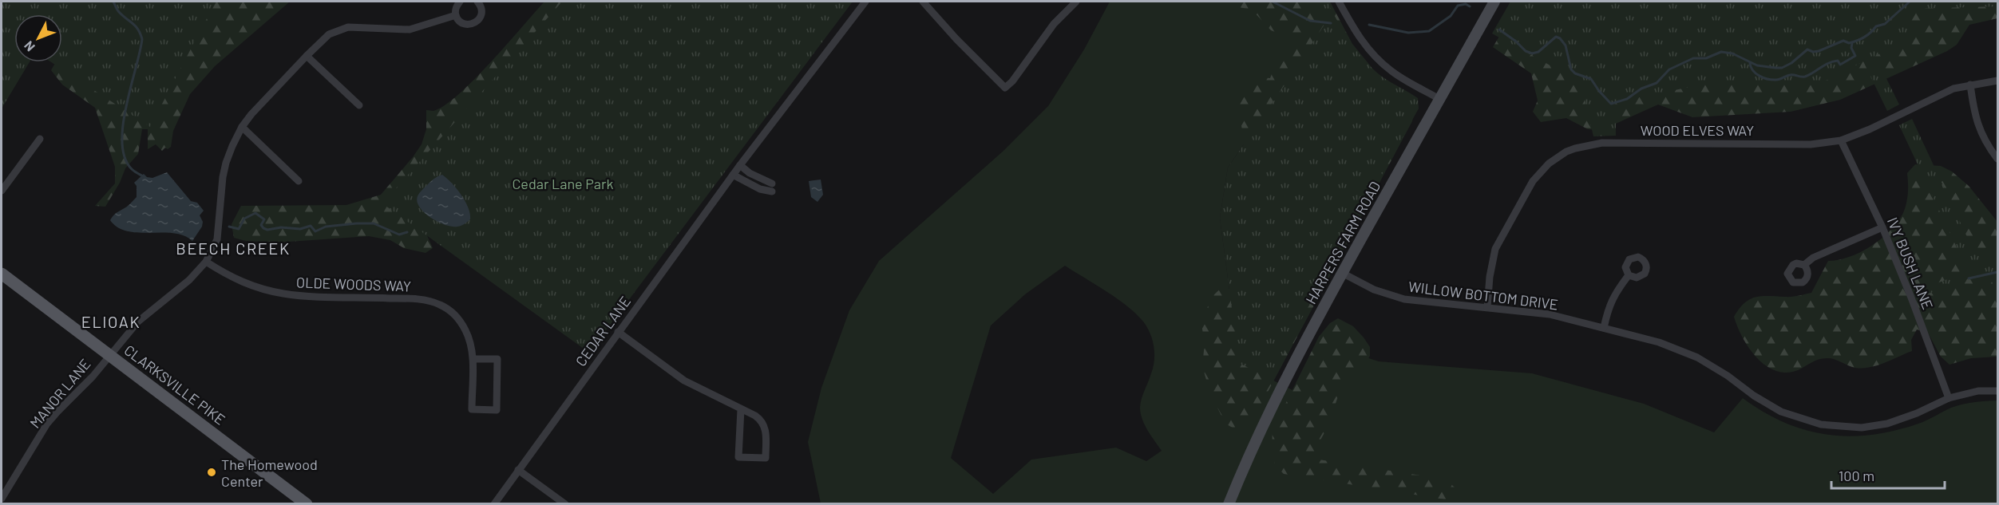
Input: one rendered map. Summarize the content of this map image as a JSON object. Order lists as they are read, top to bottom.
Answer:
{
  "streets": {
    "main road": ["HARPERS FARM ROAD", "CLARKSVILLE PIKE"],
    "street": [
      "WOOD ELVES WAY",
      "IVY BUSH LANE",
      "OLDE WOODS WAY",
      "WILLOW BOTTOM DRIVE",
      "CEDAR LANE",
      "MANOR LANE"
    ]
  },
  "crossings": [
    ["WOOD ELVES WAY", "IVY BUSH LANE"],
    ["WOOD ELVES WAY", "WILLOW BOTTOM DRIVE"],
    ["HARPERS FARM ROAD", "WILLOW BOTTOM DRIVE"],
    ["IVY BUSH LANE", "WILLOW BOTTOM DRIVE"],
    ["OLDE WOODS WAY", "MANOR LANE"],
    ["CLARKSVILLE PIKE", "MANOR LANE"]
  ],
  "districts": ["BEECH CREEK", "ELIOAK"],
  "parks": ["Cedar Lane Park"],
  "places": ["The Homewood Center"],
  "scale_bar": "100 m",
  "north": "bottom left"
}
